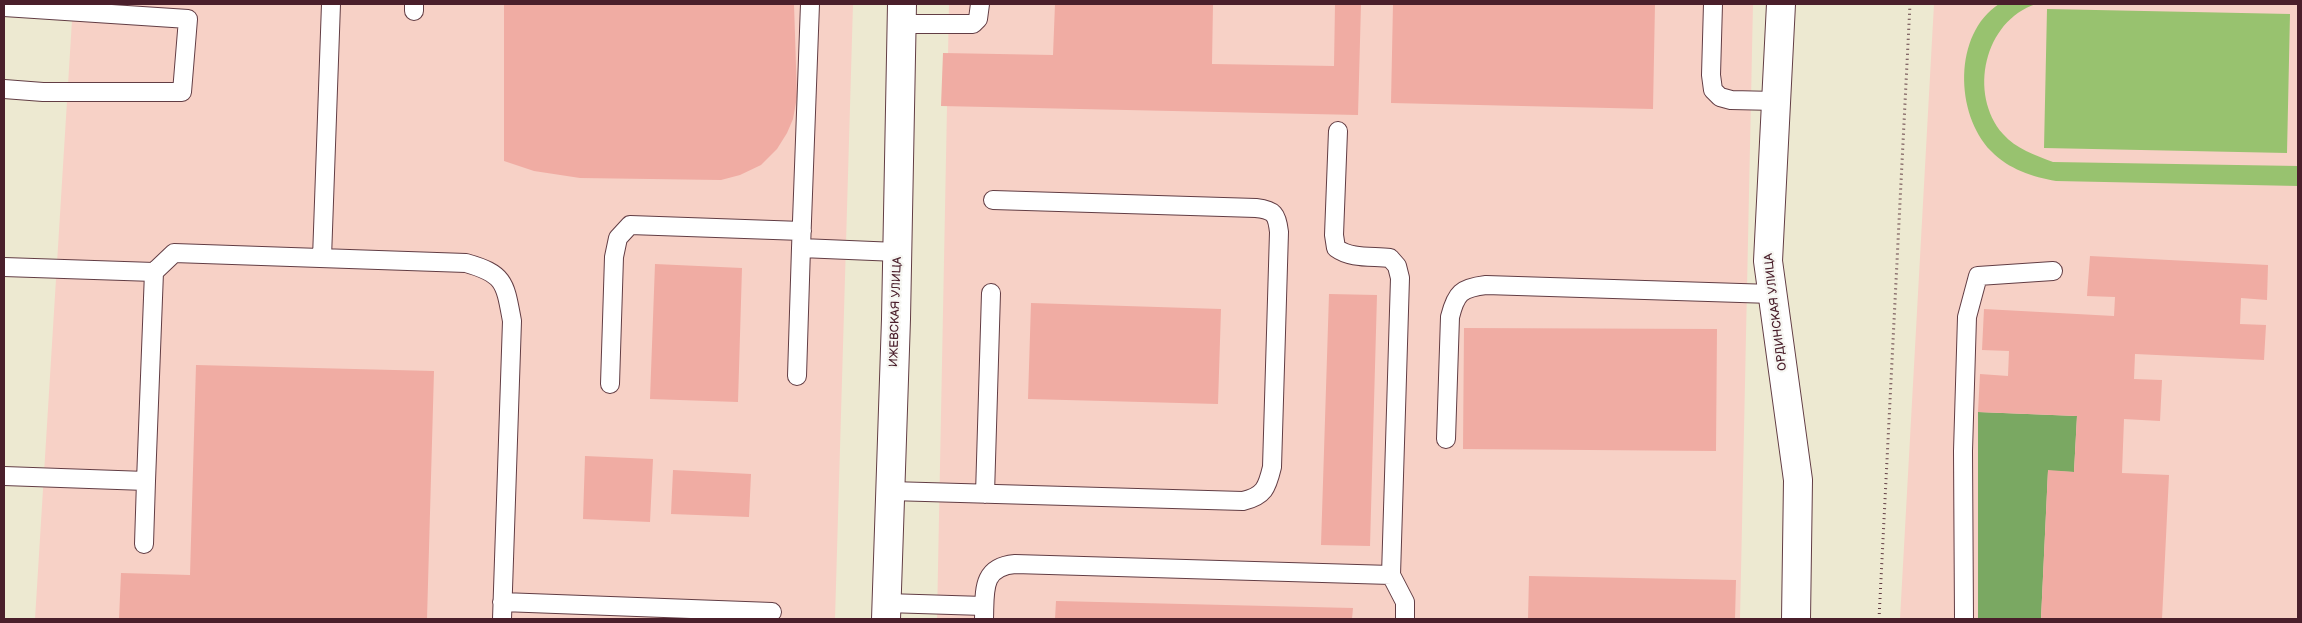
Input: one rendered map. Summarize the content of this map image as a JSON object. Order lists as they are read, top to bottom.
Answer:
{
  "streets": {
    "street": ["ИЖЕВСКАЯ УЛИЦА", "ОРДИНСКАЯ УЛИЦА"]
  }
}
